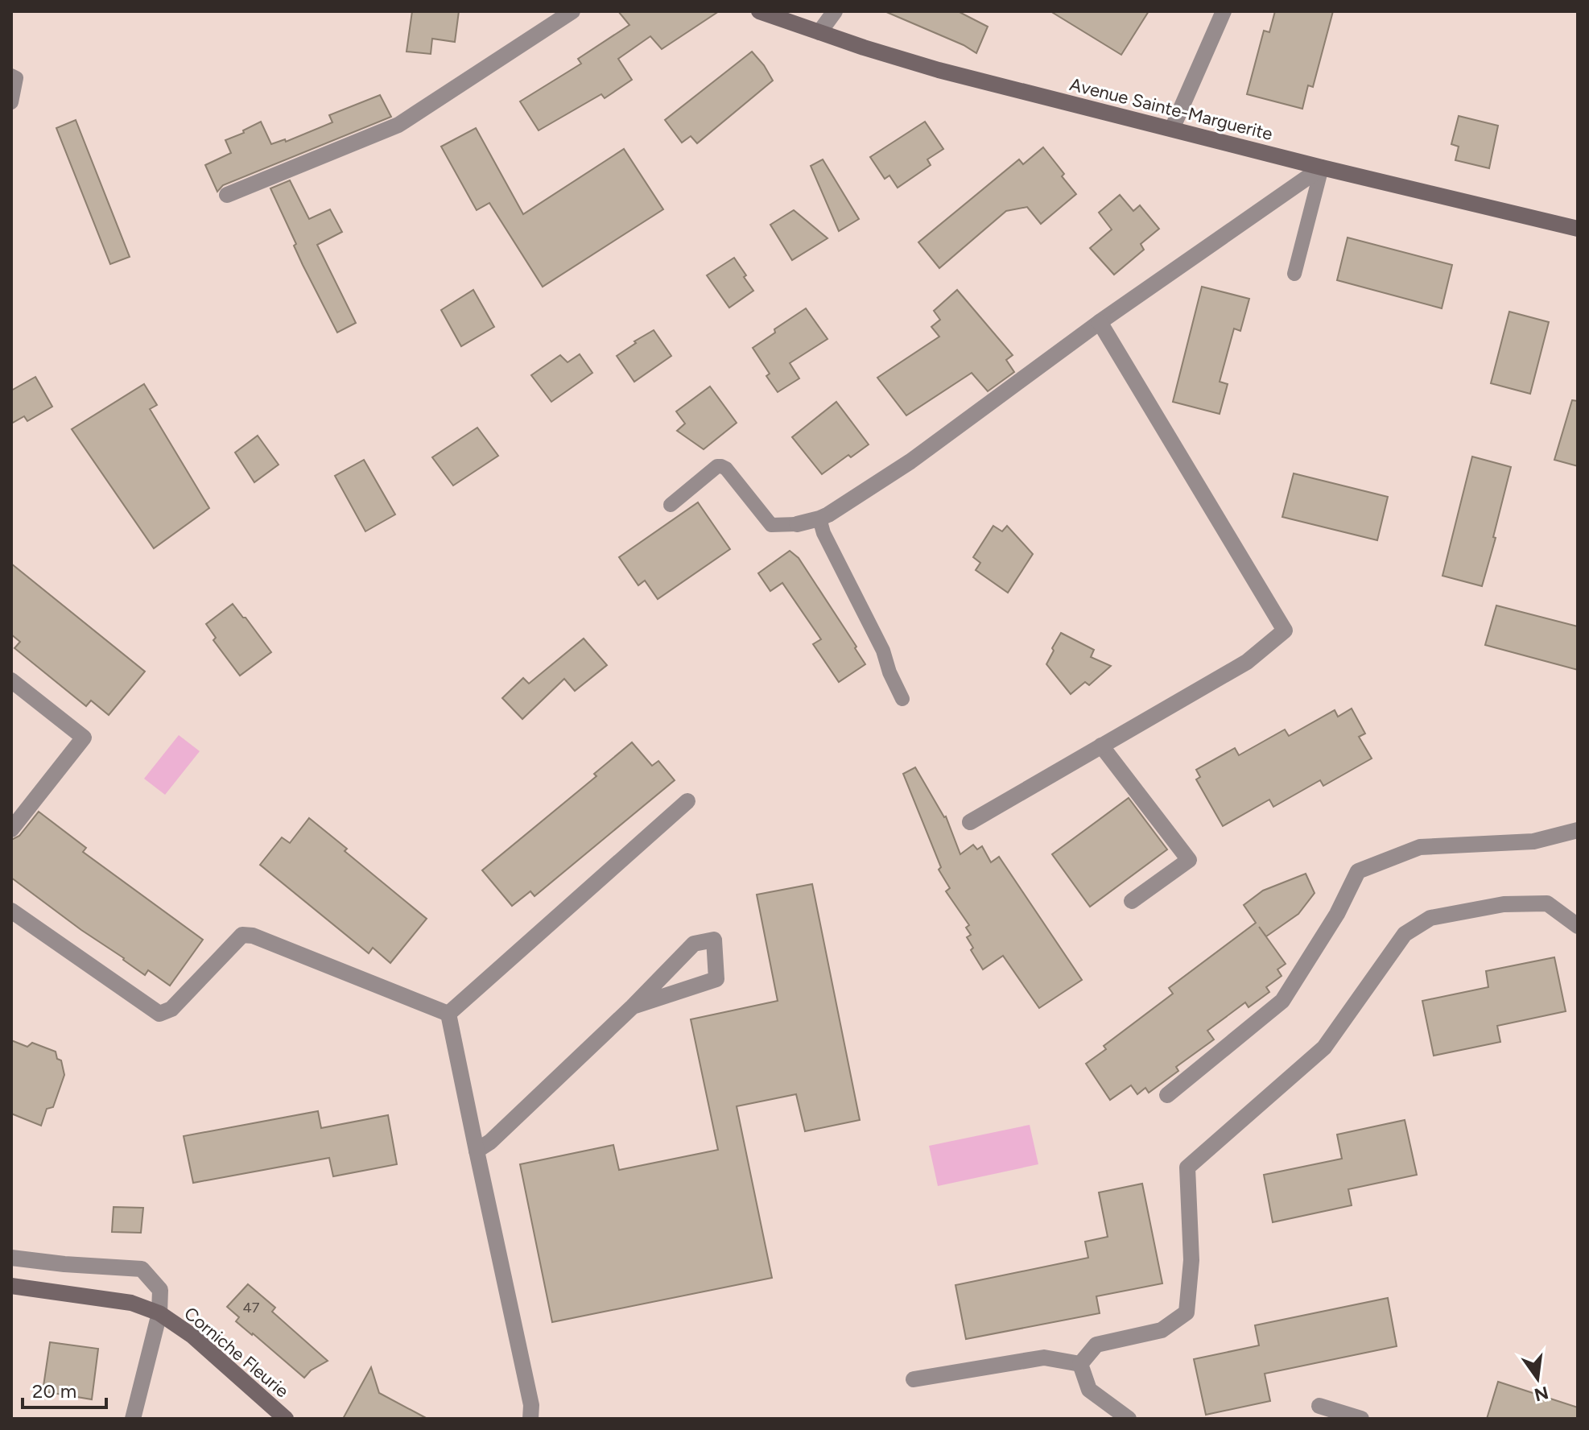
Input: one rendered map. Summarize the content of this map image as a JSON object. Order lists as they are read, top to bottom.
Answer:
{
  "streets": {
    "street": ["Avenue Sainte-Marguerite", "Corniche Fleurie"]
  },
  "house_numbers": ["47"],
  "scale_bar": "20 m",
  "north": "bottom"
}
